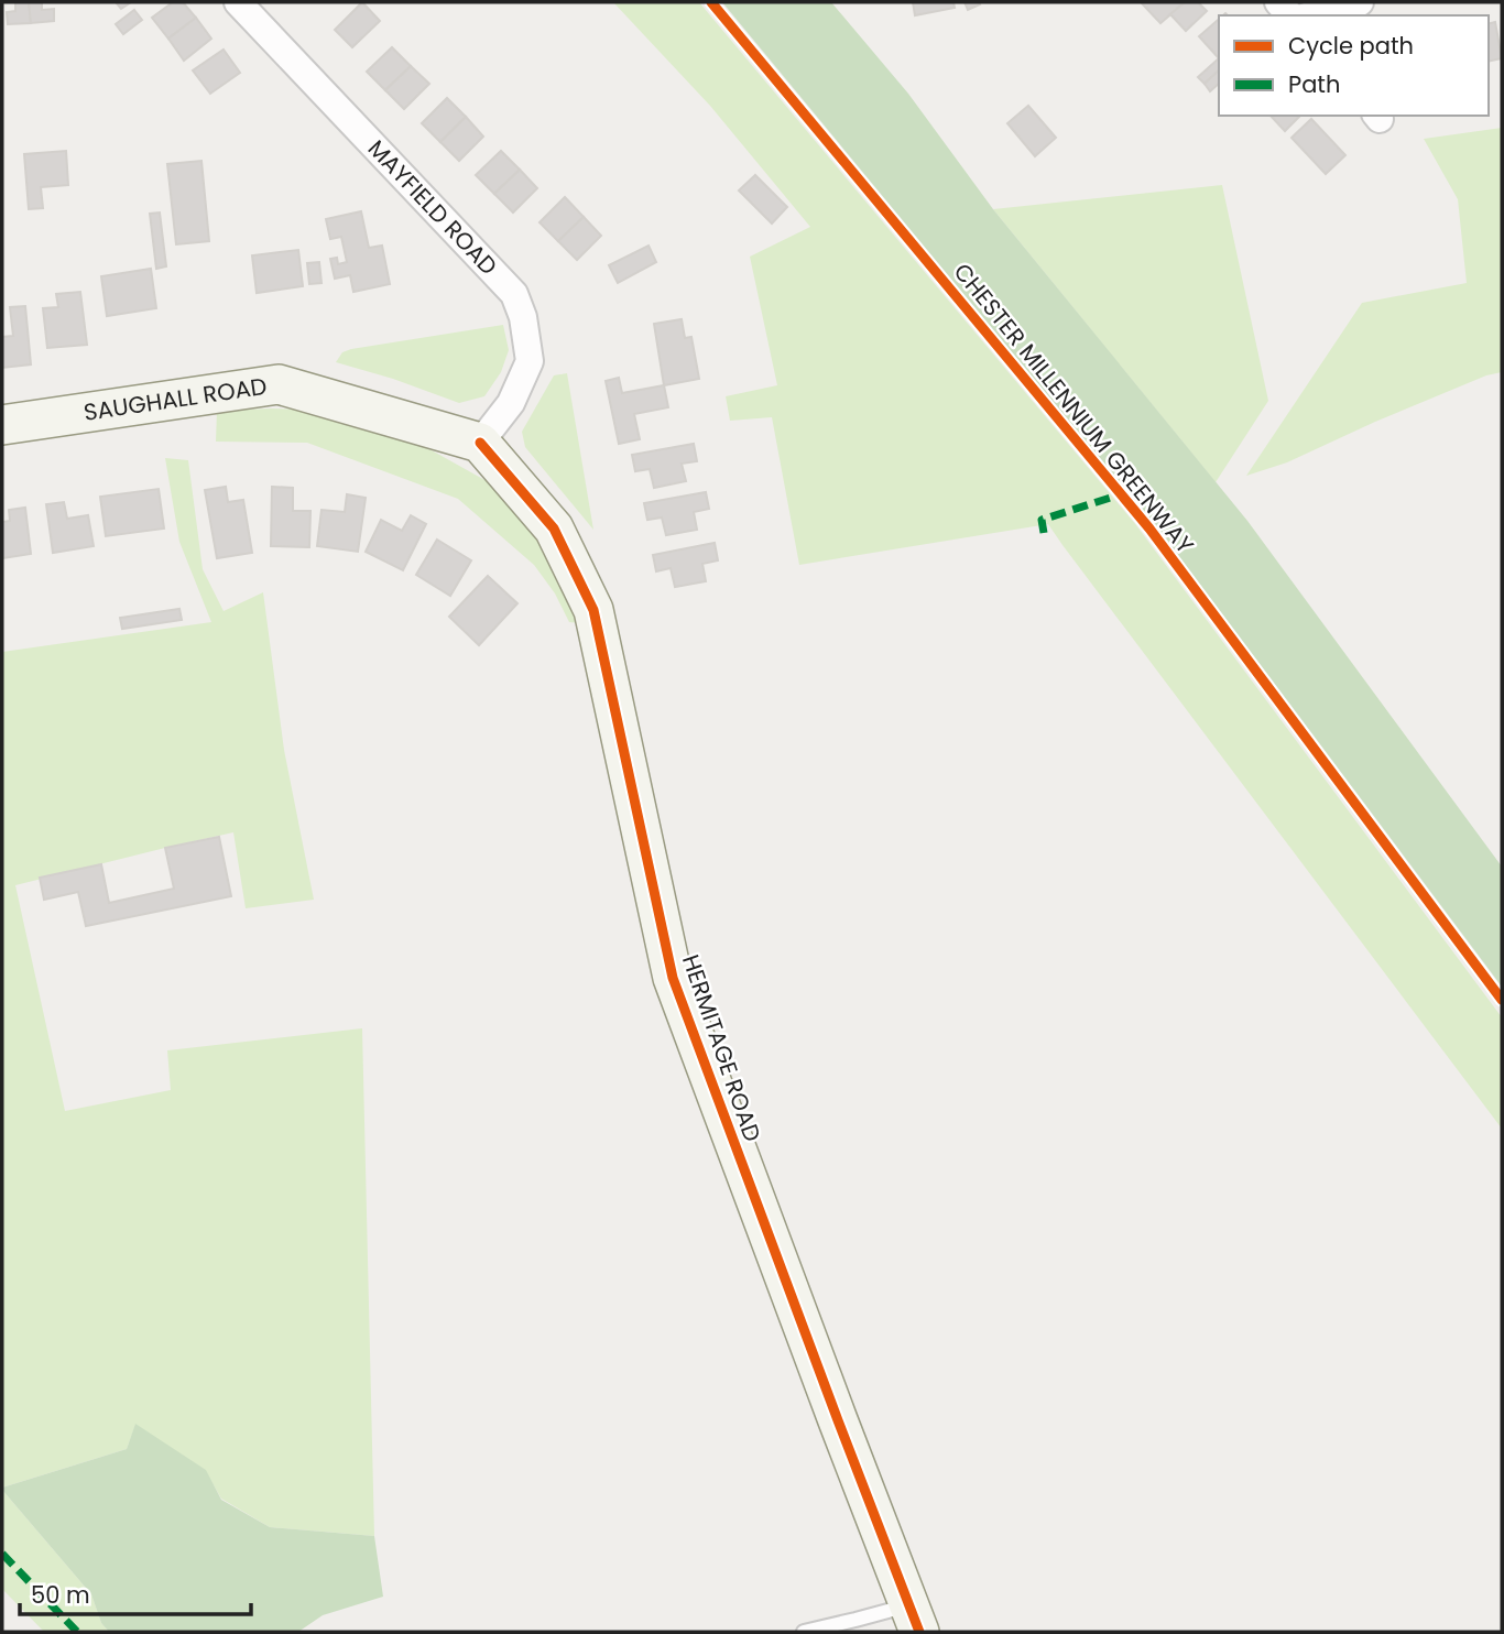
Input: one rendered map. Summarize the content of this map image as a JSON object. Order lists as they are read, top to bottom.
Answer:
{
  "streets": {
    "street": ["MAYFIELD ROAD", "SAUGHALL ROAD", "HERMITAGE ROAD"],
    "cycle path": ["CHESTER MILLENNIUM GREENWAY"]
  },
  "crossings": [
    ["MAYFIELD ROAD", "SAUGHALL ROAD"],
    ["MAYFIELD ROAD", "HERMITAGE ROAD"],
    ["SAUGHALL ROAD", "HERMITAGE ROAD"]
  ],
  "legend": ["Cycle path", "Path"],
  "scale_bar": "50 m"
}
